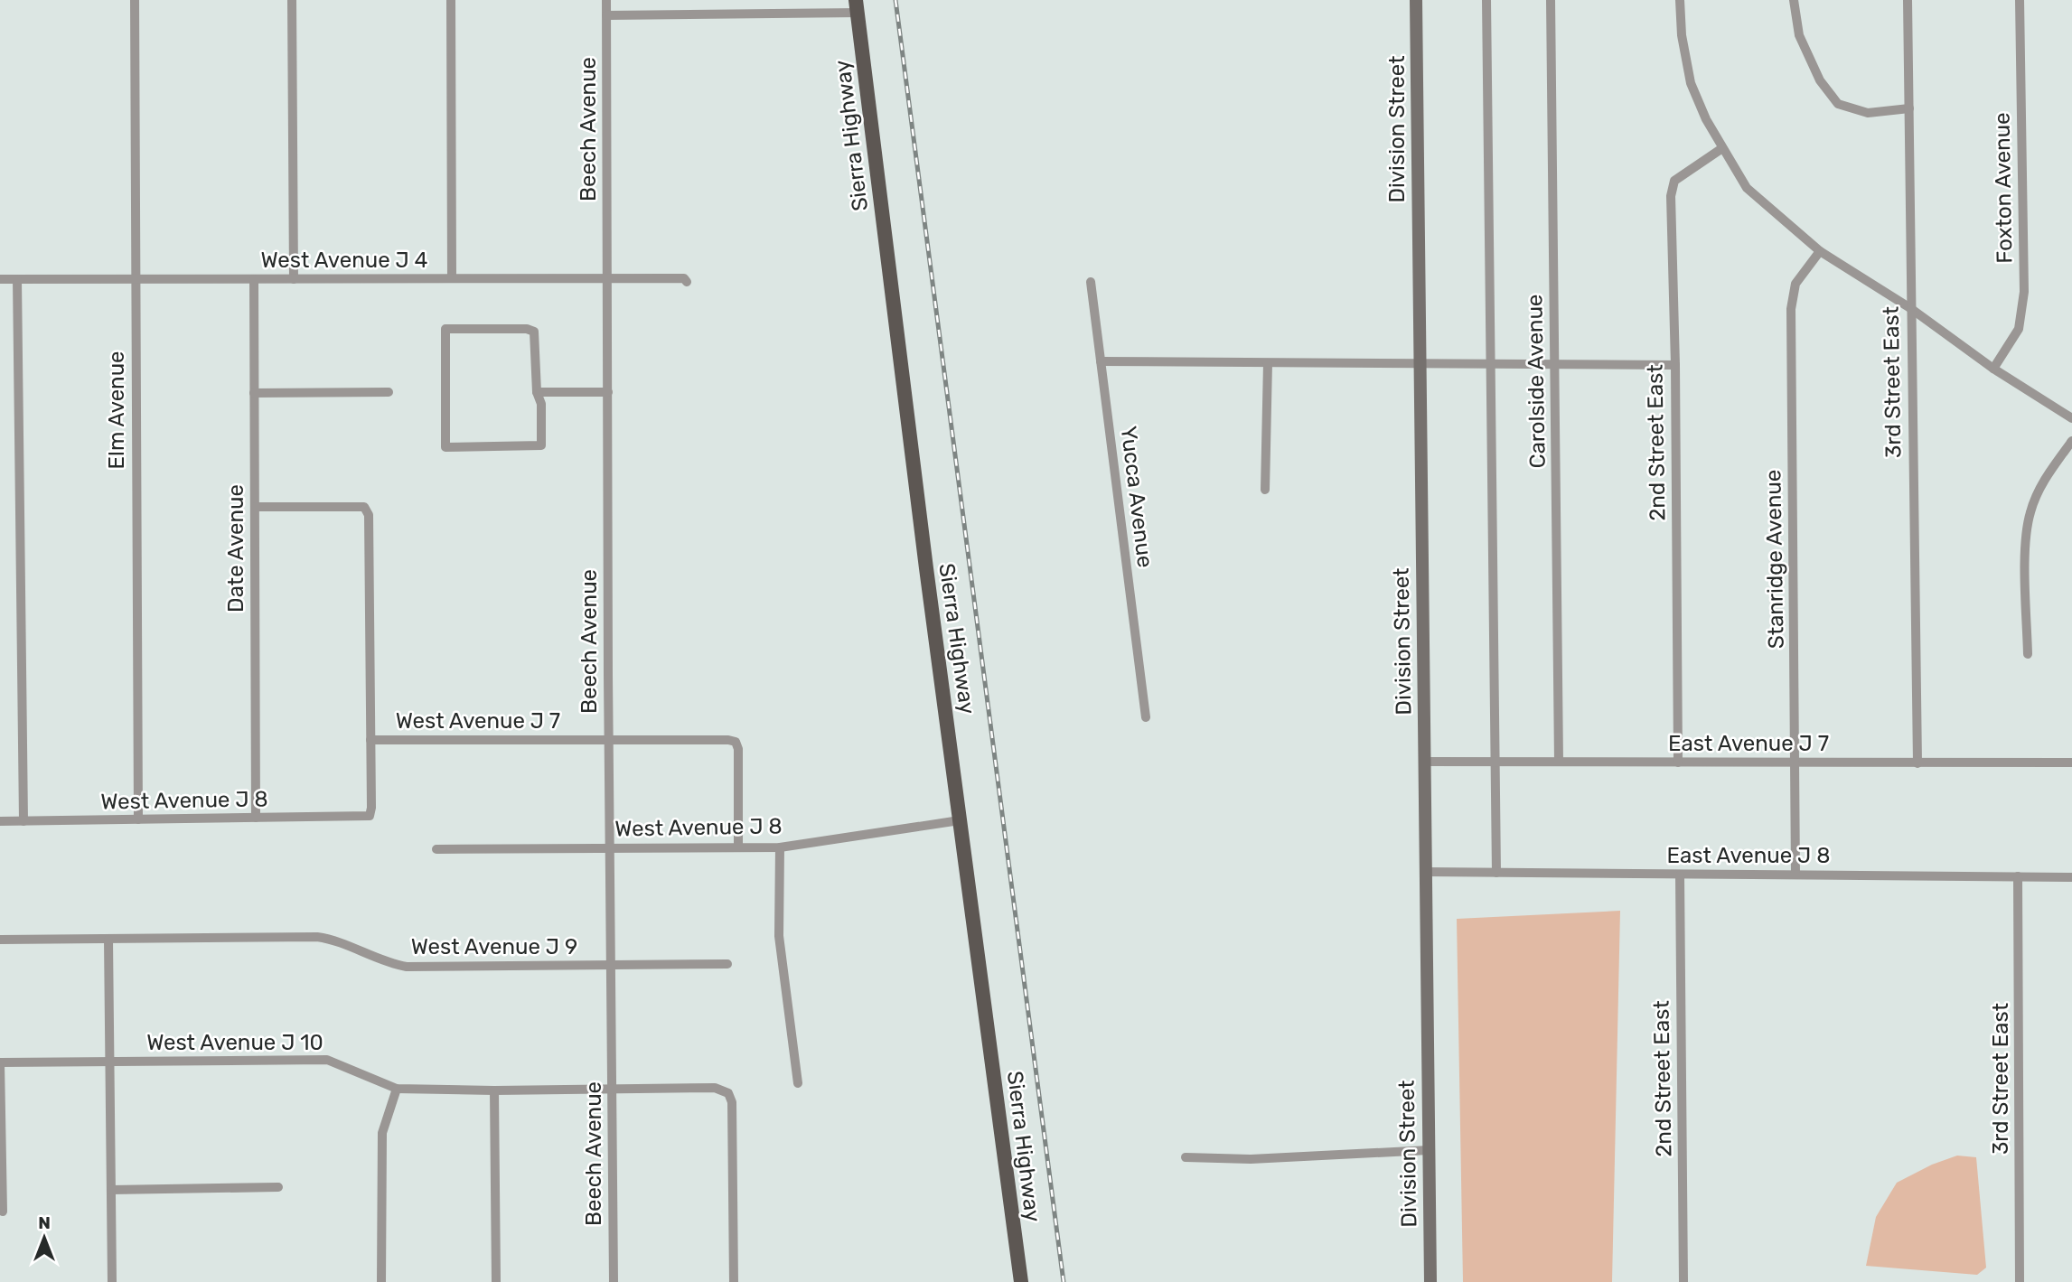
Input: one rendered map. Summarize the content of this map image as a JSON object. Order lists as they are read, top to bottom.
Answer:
{
  "streets": {
    "main road": ["Division Street", "Sierra Highway"],
    "street": [
      "Beech Avenue",
      "Foxton Avenue",
      "West Avenue J 4",
      "Carolside Avenue",
      "3rd Street East",
      "Elm Avenue",
      "2nd Street East",
      "Yucca Avenue",
      "Date Avenue",
      "Stanridge Avenue",
      "West Avenue J 7",
      "East Avenue J 7",
      "West Avenue J 8",
      "East Avenue J 8",
      "West Avenue J 9",
      "West Avenue J 10"
    ]
  },
  "crossings": [
    ["Beech Avenue", "West Avenue J 4"],
    ["Beech Avenue", "West Avenue J 7"],
    ["Beech Avenue", "West Avenue J 8"],
    ["Beech Avenue", "West Avenue J 9"],
    ["Beech Avenue", "West Avenue J 10"],
    ["Division Street", "East Avenue J 7"],
    ["Division Street", "East Avenue J 8"],
    ["Sierra Highway", "West Avenue J 8"],
    ["West Avenue J 4", "Elm Avenue"],
    ["West Avenue J 4", "Date Avenue"],
    ["Carolside Avenue", "East Avenue J 7"],
    ["3rd Street East", "East Avenue J 7"],
    ["3rd Street East", "East Avenue J 8"],
    ["Elm Avenue", "West Avenue J 8"],
    ["2nd Street East", "East Avenue J 7"],
    ["2nd Street East", "East Avenue J 8"],
    ["Date Avenue", "West Avenue J 8"],
    ["Stanridge Avenue", "East Avenue J 7"],
    ["Stanridge Avenue", "East Avenue J 8"],
    ["West Avenue J 7", "West Avenue J 8"]
  ],
  "north": "top"
}
